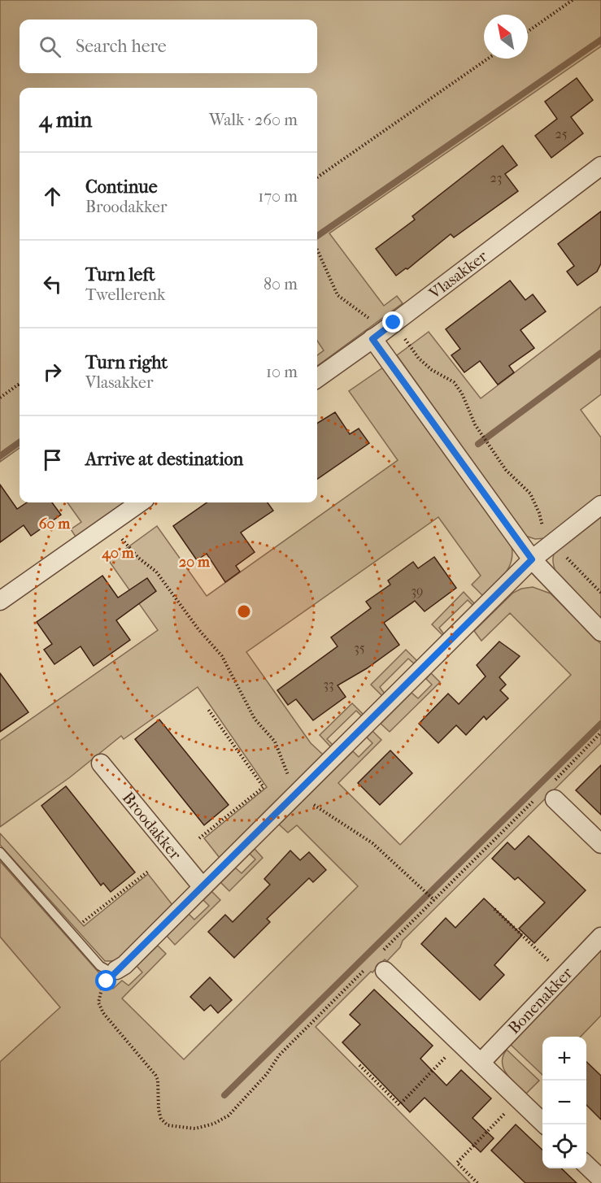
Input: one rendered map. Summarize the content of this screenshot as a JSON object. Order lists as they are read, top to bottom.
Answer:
{
  "streets": {
    "street": ["Vlasakker", "Broodakker", "Bonenakker"]
  },
  "house_numbers": [
    "25",
    "23",
    "39",
    "35",
    "33"
  ],
  "north": "top left",
  "page": {
    "search": "Search here",
    "heading": ["4 min", "Walk · 260 m"],
    "list": [
      ["Continue", "Broodakker", "170 m"],
      ["Turn left", "Twellerenk", "80 m"],
      ["Turn right", "Vlasakker", "10 m"],
      "Arrive at destination"
    ],
    "map_buttons": ["+", "−"]
  },
  "rings": ["60 m", "40 m", "20 m"]
}
